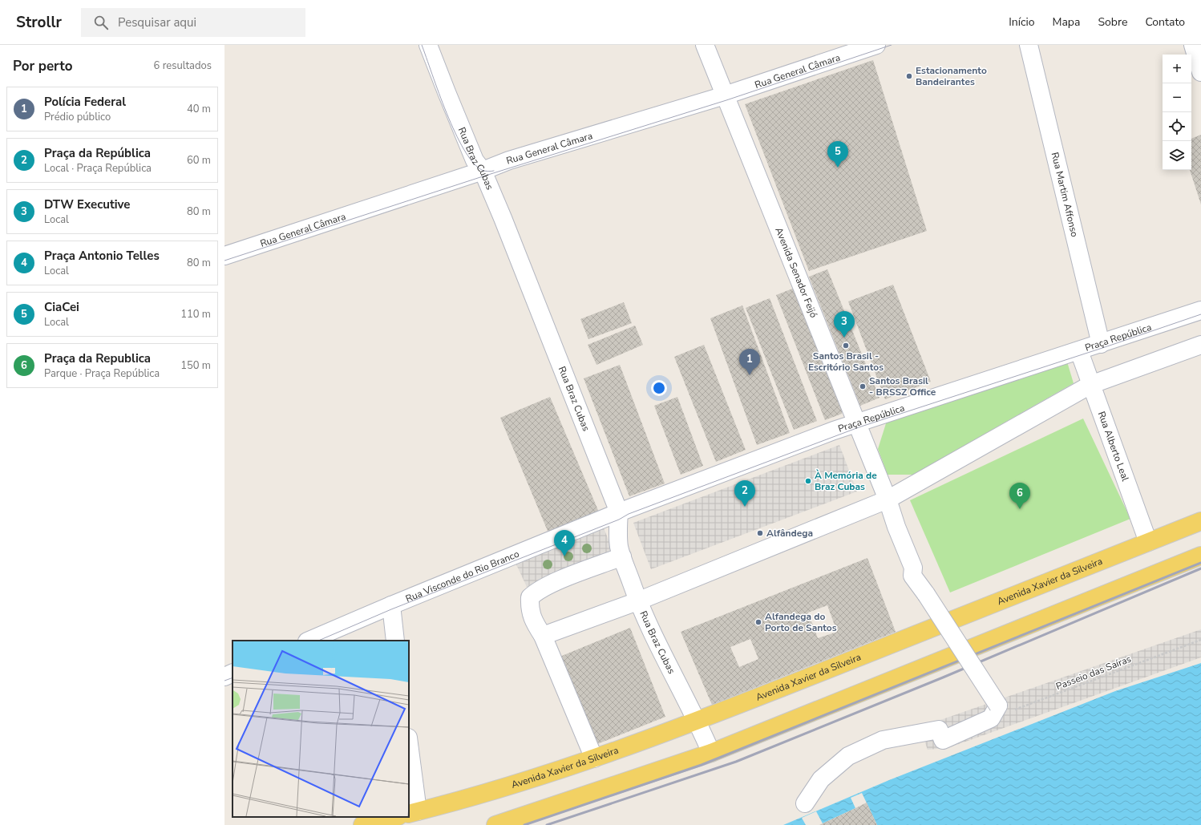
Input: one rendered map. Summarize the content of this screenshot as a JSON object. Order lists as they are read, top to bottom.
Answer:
{
  "streets": {
    "main road": ["Avenida Xavier da Silveira"],
    "street": [
      "Rua General Câmara",
      "Rua Braz Cubas",
      "Rua Martim Affonso",
      "Avenida Senador Feijó",
      "Praça República",
      "Rua Alberto Leal",
      "Rua Visconde do Rio Branco"
    ],
    "path": ["Passeio das Saíras"]
  },
  "crossings": [
    ["Rua General Câmara", "Rua Braz Cubas"],
    ["Rua General Câmara", "Avenida Senador Feijó"],
    ["Rua Braz Cubas", "Praça República"],
    ["Rua Braz Cubas", "Rua Visconde do Rio Branco"],
    ["Rua Braz Cubas", "Avenida Xavier da Silveira"],
    ["Rua Martim Affonso", "Praça República"],
    ["Avenida Senador Feijó", "Praça República"],
    ["Avenida Senador Feijó", "Passeio das Saíras"],
    ["Praça República", "Rua Alberto Leal"],
    ["Praça República", "Rua Visconde do Rio Branco"],
    ["Rua Alberto Leal", "Avenida Xavier da Silveira"]
  ],
  "places": [
    "Estacionamento Bandeirantes",
    "Santos Brasil - Escritório Santos",
    "Santos Brasil - BRSSZ Office",
    "À Memória de Braz Cubas",
    "Alfândega",
    "Alfandega do Porto de Santos"
  ],
  "page": {
    "header": "Strollr",
    "search": "Pesquisar aqui",
    "nav": [
      "Início",
      "Mapa",
      "Sobre",
      "Contato"
    ],
    "heading": ["Por perto", "6 resultados"],
    "map_buttons": ["+", "−"],
    "list": [
      {
        "mark": "1",
        "name": "Polícia Federal",
        "note": "Prédio público",
        "value": "40 m"
      },
      {
        "mark": "2",
        "name": "Praça da República",
        "note": "Local · Praça República",
        "value": "60 m"
      },
      {
        "mark": "3",
        "name": "DTW Executive",
        "note": "Local",
        "value": "80 m"
      },
      {
        "mark": "4",
        "name": "Praça Antonio Telles",
        "note": "Local",
        "value": "80 m"
      },
      {
        "mark": "5",
        "name": "CiaCei",
        "note": "Local",
        "value": "110 m"
      },
      {
        "mark": "6",
        "name": "Praça da Republica",
        "note": "Parque · Praça República",
        "value": "150 m"
      }
    ],
    "pins": [
      "5",
      "3",
      "1",
      "2",
      "6",
      "4"
    ]
  }
}
